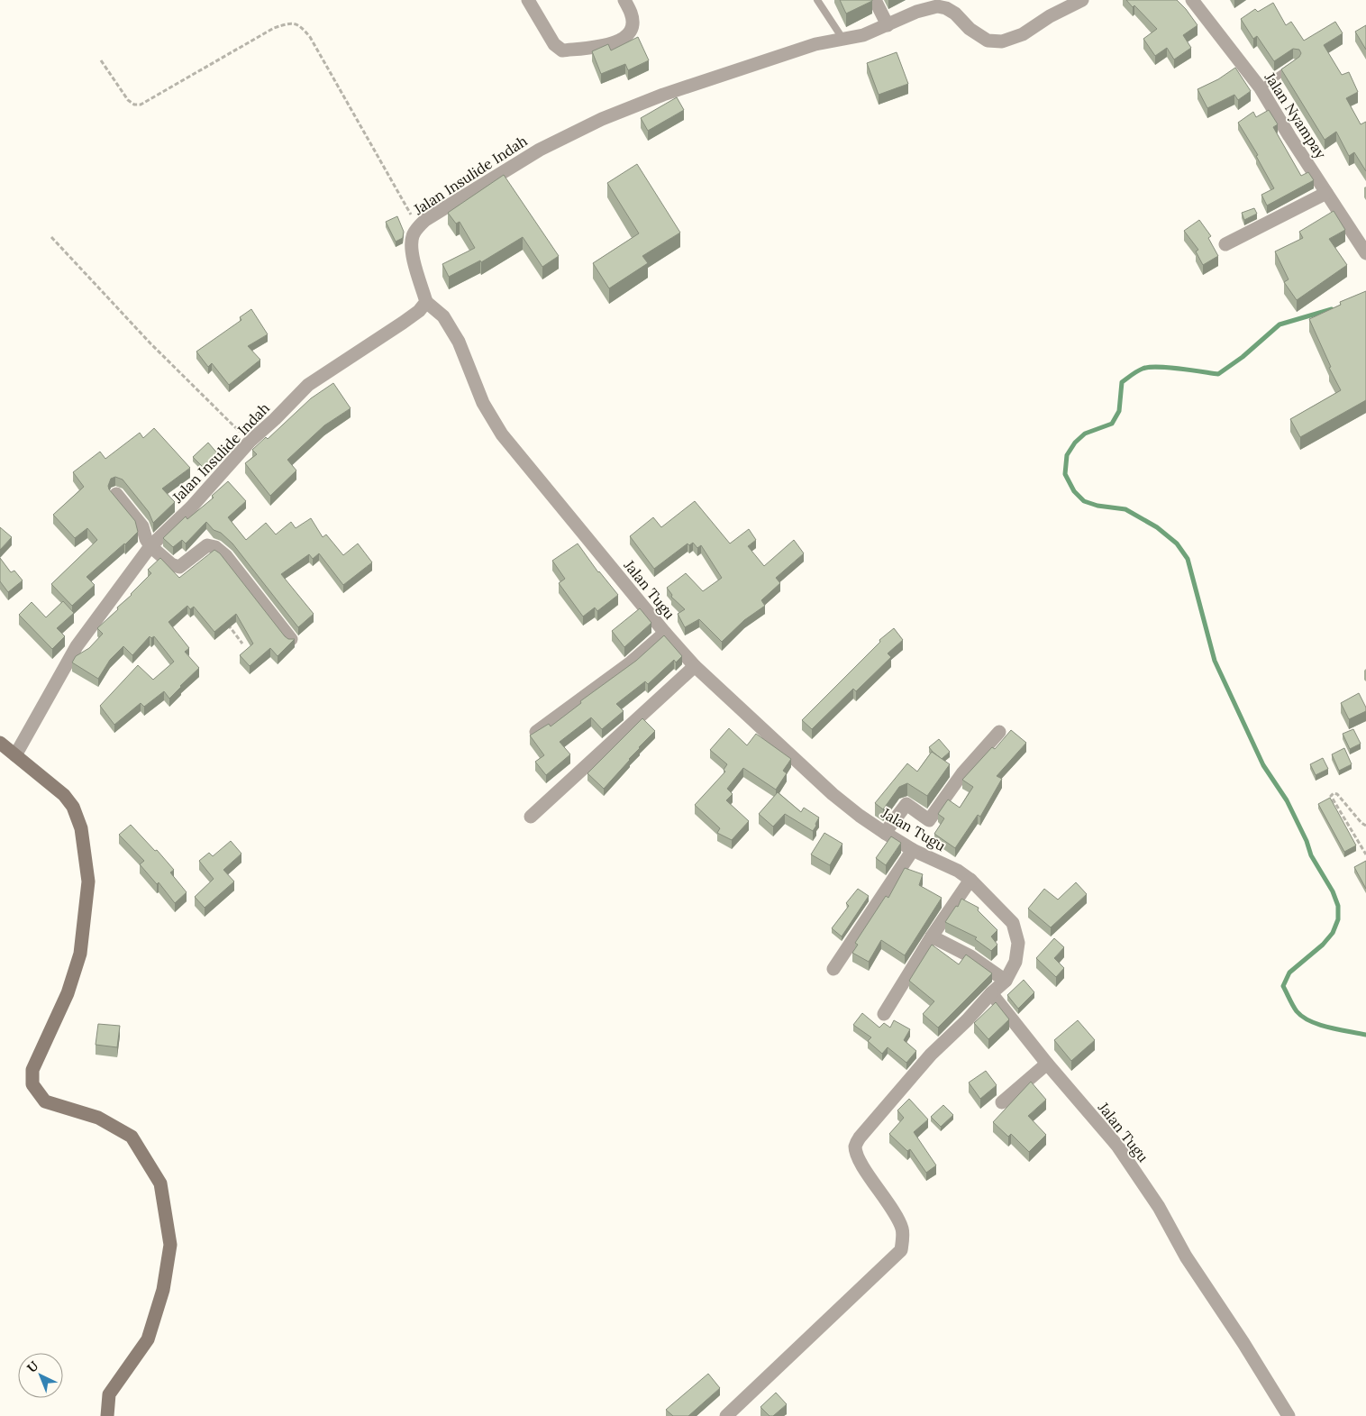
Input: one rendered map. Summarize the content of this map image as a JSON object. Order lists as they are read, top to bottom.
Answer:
{
  "streets": {
    "street": ["Jalan Nyampay", "Jalan Insulide Indah", "Jalan Tugu"]
  },
  "crossings": [
    ["Jalan Insulide Indah", "Jalan Tugu"]
  ],
  "north": "top left"
}
